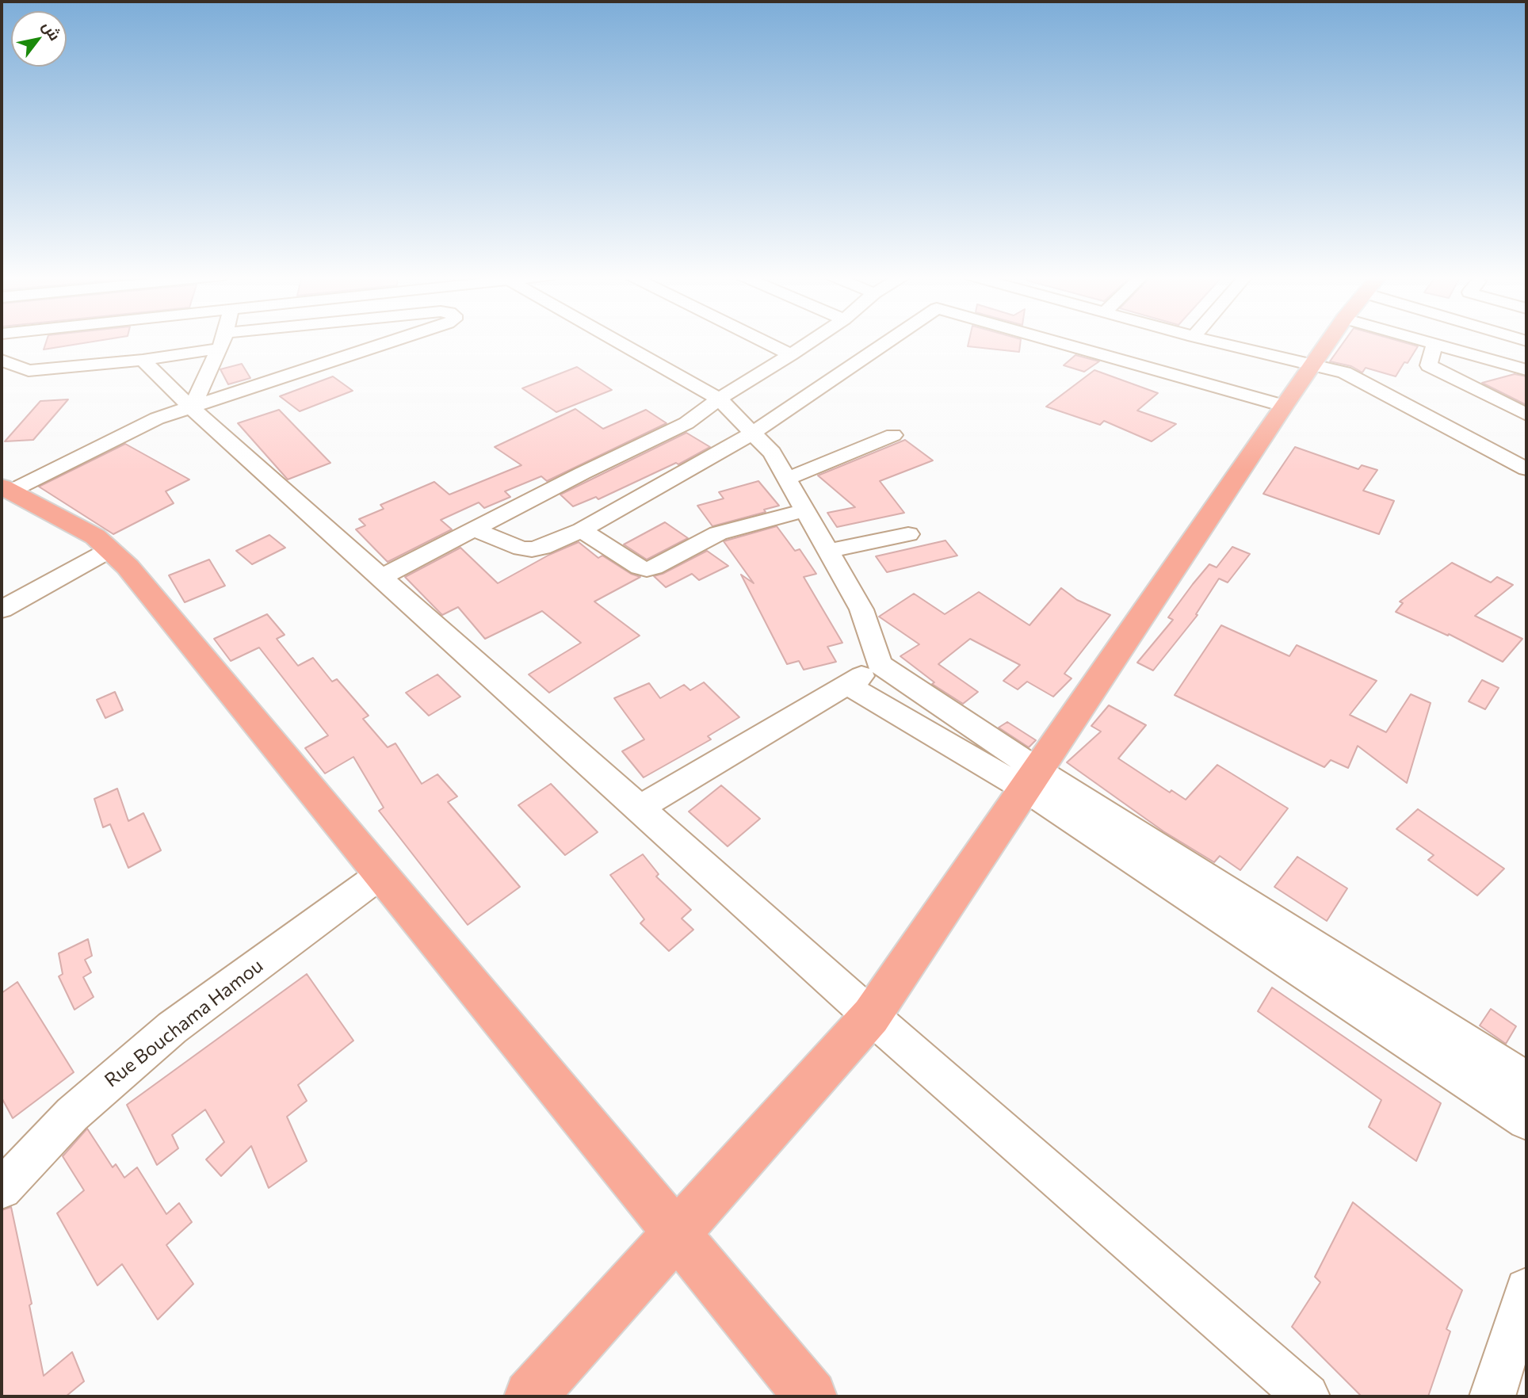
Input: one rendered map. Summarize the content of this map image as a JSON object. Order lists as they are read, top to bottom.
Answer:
{
  "streets": {
    "street": ["Rue Bouchama Hamou"]
  },
  "north": "top right"
}
